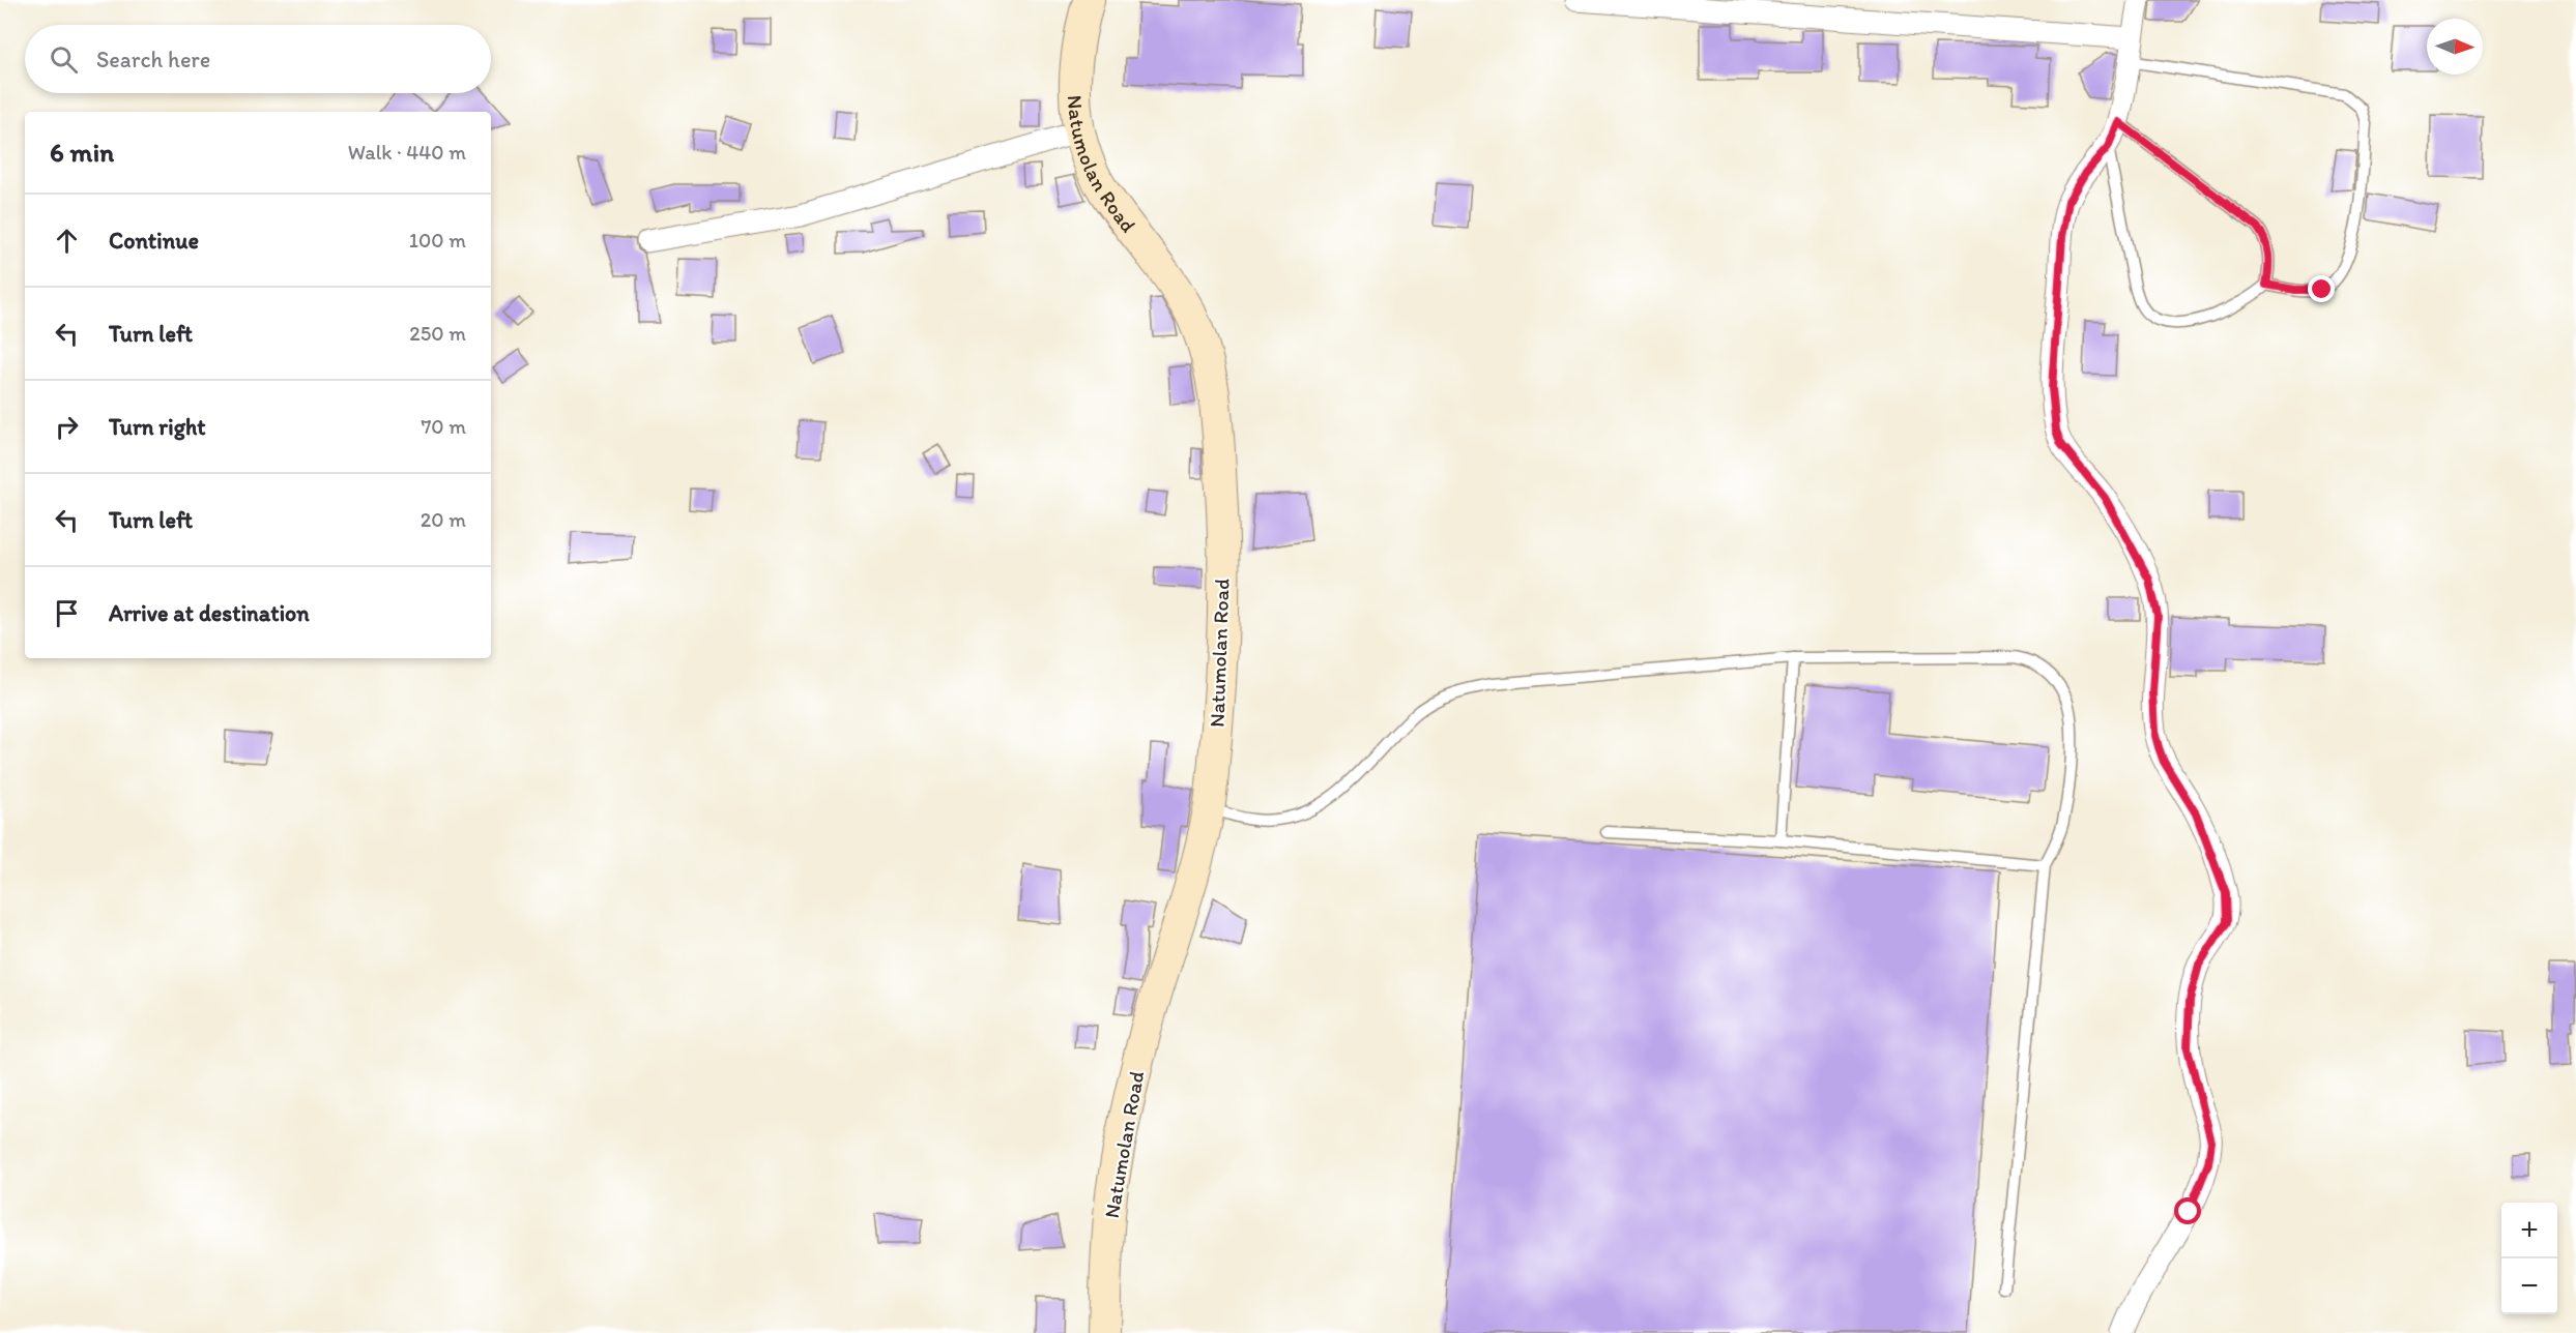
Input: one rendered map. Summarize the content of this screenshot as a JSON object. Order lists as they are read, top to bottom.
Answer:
{
  "streets": {
    "street": ["Natumolan Road"]
  },
  "north": "right",
  "page": {
    "search": "Search here",
    "heading": ["6 min", "Walk · 440 m"],
    "list": [
      ["Continue", "100 m"],
      ["Turn left", "250 m"],
      ["Turn right", "70 m"],
      ["Turn left", "20 m"],
      "Arrive at destination"
    ],
    "map_buttons": ["+", "−"]
  }
}
